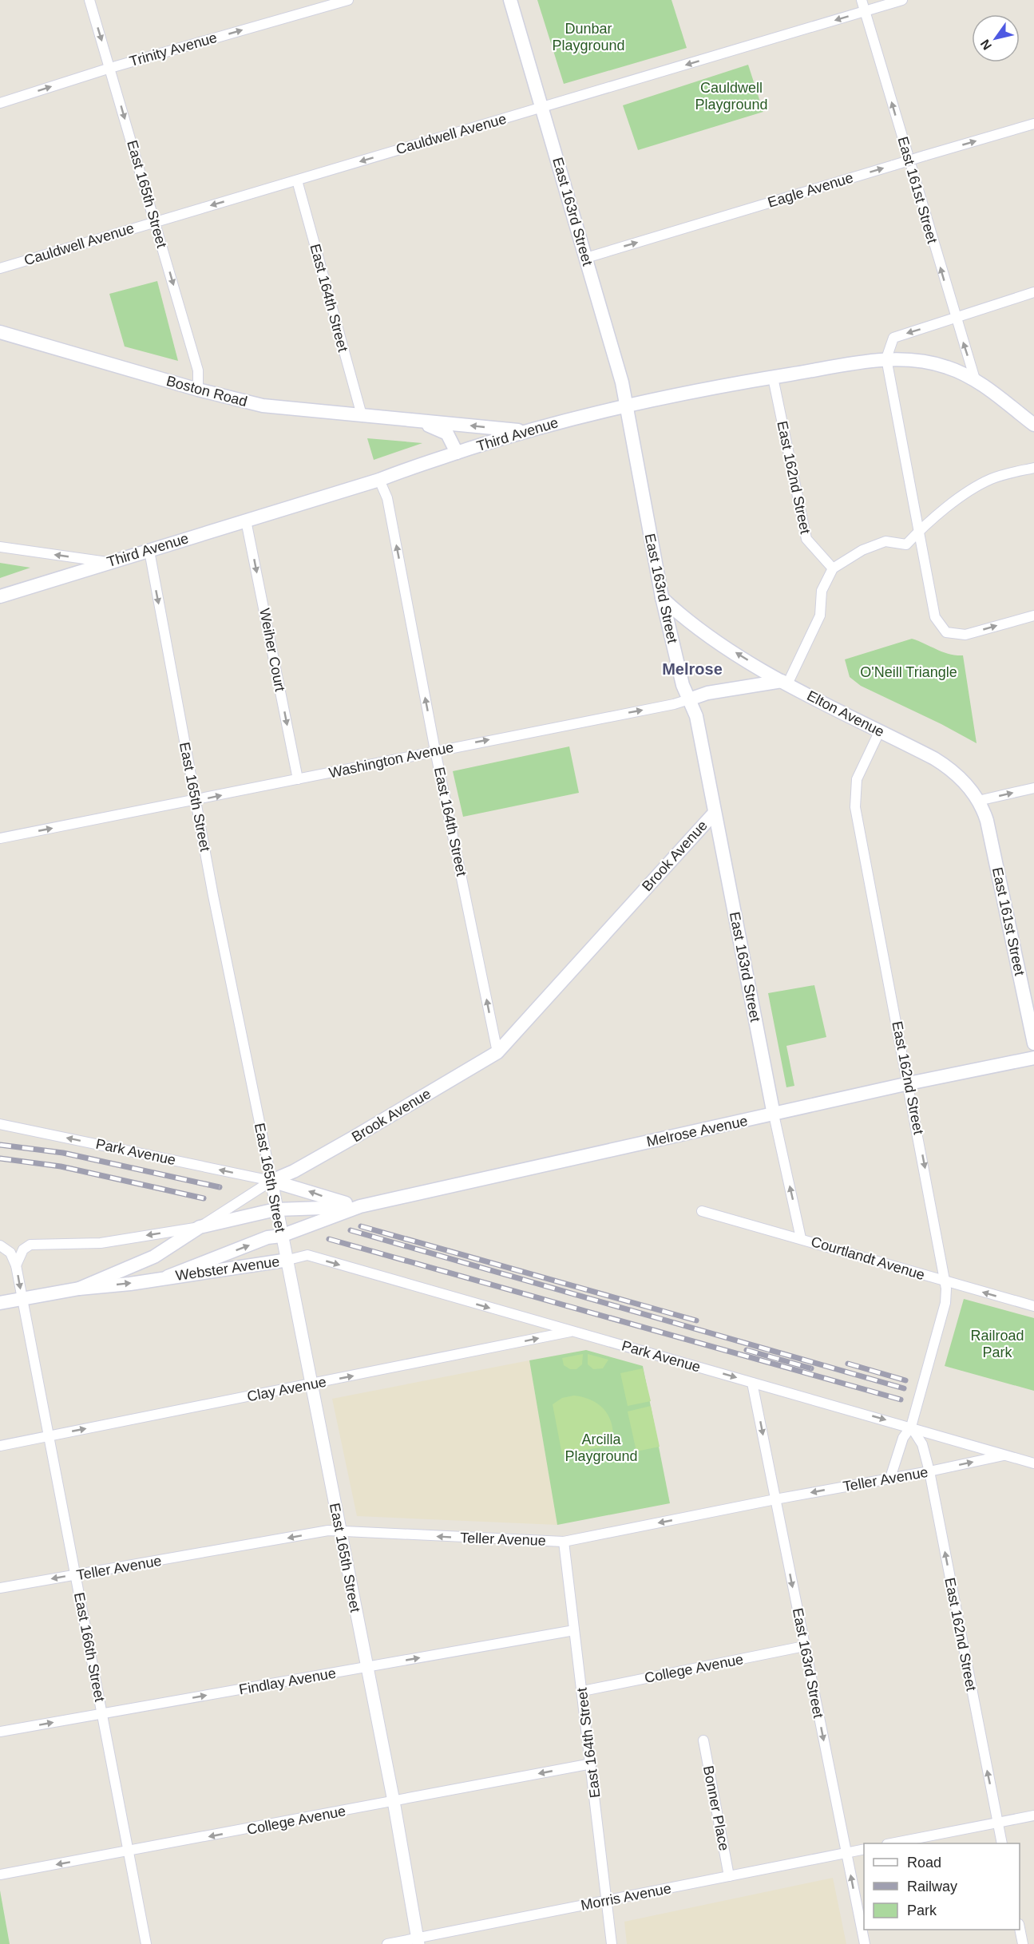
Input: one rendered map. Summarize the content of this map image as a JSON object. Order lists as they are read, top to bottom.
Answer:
{
  "streets": {
    "main road": [
      "East 161st Street",
      "East 163rd Street",
      "Boston Road",
      "Third Avenue",
      "Elton Avenue",
      "Washington Avenue",
      "Brook Avenue",
      "Melrose Avenue",
      "Webster Avenue"
    ],
    "street": [
      "Trinity Avenue",
      "Cauldwell Avenue",
      "Eagle Avenue",
      "East 165th Street",
      "East 164th Street",
      "East 162nd Street",
      "Weiher Court",
      "Park Avenue",
      "Courtlandt Avenue",
      "Clay Avenue",
      "Teller Avenue",
      "East 166th Street",
      "College Avenue",
      "Findlay Avenue",
      "Bonner Place",
      "Morris Avenue"
    ]
  },
  "crossings": [
    ["Trinity Avenue", "East 165th Street"],
    ["Cauldwell Avenue", "East 161st Street"],
    ["Cauldwell Avenue", "East 165th Street"],
    ["Cauldwell Avenue", "East 163rd Street"],
    ["Cauldwell Avenue", "East 164th Street"],
    ["Eagle Avenue", "East 163rd Street"],
    ["East 161st Street", "Third Avenue"],
    ["East 161st Street", "Elton Avenue"],
    ["East 165th Street", "Boston Road"],
    ["East 165th Street", "Third Avenue"],
    ["East 165th Street", "Washington Avenue"],
    ["East 165th Street", "Brook Avenue"],
    ["East 165th Street", "Melrose Avenue"],
    ["East 165th Street", "Park Avenue"],
    ["East 165th Street", "Webster Avenue"],
    ["East 165th Street", "Clay Avenue"],
    ["East 165th Street", "Teller Avenue"],
    ["East 165th Street", "College Avenue"],
    ["East 165th Street", "Findlay Avenue"],
    ["East 165th Street", "Morris Avenue"],
    ["East 163rd Street", "Third Avenue"],
    ["East 163rd Street", "Elton Avenue"],
    ["East 163rd Street", "Washington Avenue"],
    ["East 163rd Street", "Brook Avenue"],
    ["East 163rd Street", "Melrose Avenue"],
    ["East 163rd Street", "Park Avenue"],
    ["East 163rd Street", "Courtlandt Avenue"],
    ["East 163rd Street", "Teller Avenue"],
    ["East 163rd Street", "College Avenue"],
    ["East 163rd Street", "Morris Avenue"],
    ["East 164th Street", "Boston Road"],
    ["East 164th Street", "Third Avenue"],
    ["East 164th Street", "Washington Avenue"],
    ["East 164th Street", "Brook Avenue"],
    ["East 164th Street", "Teller Avenue"],
    ["East 164th Street", "College Avenue"],
    ["East 164th Street", "Findlay Avenue"],
    ["East 164th Street", "Morris Avenue"],
    ["Boston Road", "Third Avenue"],
    ["Third Avenue", "East 162nd Street"],
    ["Third Avenue", "Weiher Court"],
    ["East 162nd Street", "Elton Avenue"],
    ["East 162nd Street", "Melrose Avenue"],
    ["East 162nd Street", "Park Avenue"],
    ["East 162nd Street", "Courtlandt Avenue"],
    ["East 162nd Street", "Teller Avenue"],
    ["Weiher Court", "Washington Avenue"],
    ["Elton Avenue", "Washington Avenue"],
    ["Brook Avenue", "Park Avenue"],
    ["Brook Avenue", "Webster Avenue"],
    ["Brook Avenue", "East 166th Street"],
    ["Melrose Avenue", "Webster Avenue"],
    ["Park Avenue", "Webster Avenue"],
    ["Park Avenue", "Clay Avenue"],
    ["Park Avenue", "Teller Avenue"],
    ["Webster Avenue", "East 166th Street"],
    ["Clay Avenue", "East 166th Street"],
    ["Teller Avenue", "East 166th Street"],
    ["East 166th Street", "College Avenue"],
    ["East 166th Street", "Findlay Avenue"],
    ["Bonner Place", "Morris Avenue"]
  ],
  "one_way": [
    "Trinity Avenue",
    "Cauldwell Avenue",
    "Eagle Avenue",
    "East 161st Street",
    "East 165th Street",
    "East 164th Street",
    "Weiher Court",
    "Elton Avenue",
    "Washington Avenue",
    "Clay Avenue",
    "Teller Avenue",
    "College Avenue",
    "Findlay Avenue"
  ],
  "districts": ["Melrose"],
  "parks": [
    "Dunbar Playground",
    "Cauldwell Playground",
    "O'Neill Triangle",
    "Railroad Park",
    "Arcilla Playground"
  ],
  "legend": ["Road", "Railway", "Park"],
  "north": "bottom left"
}
